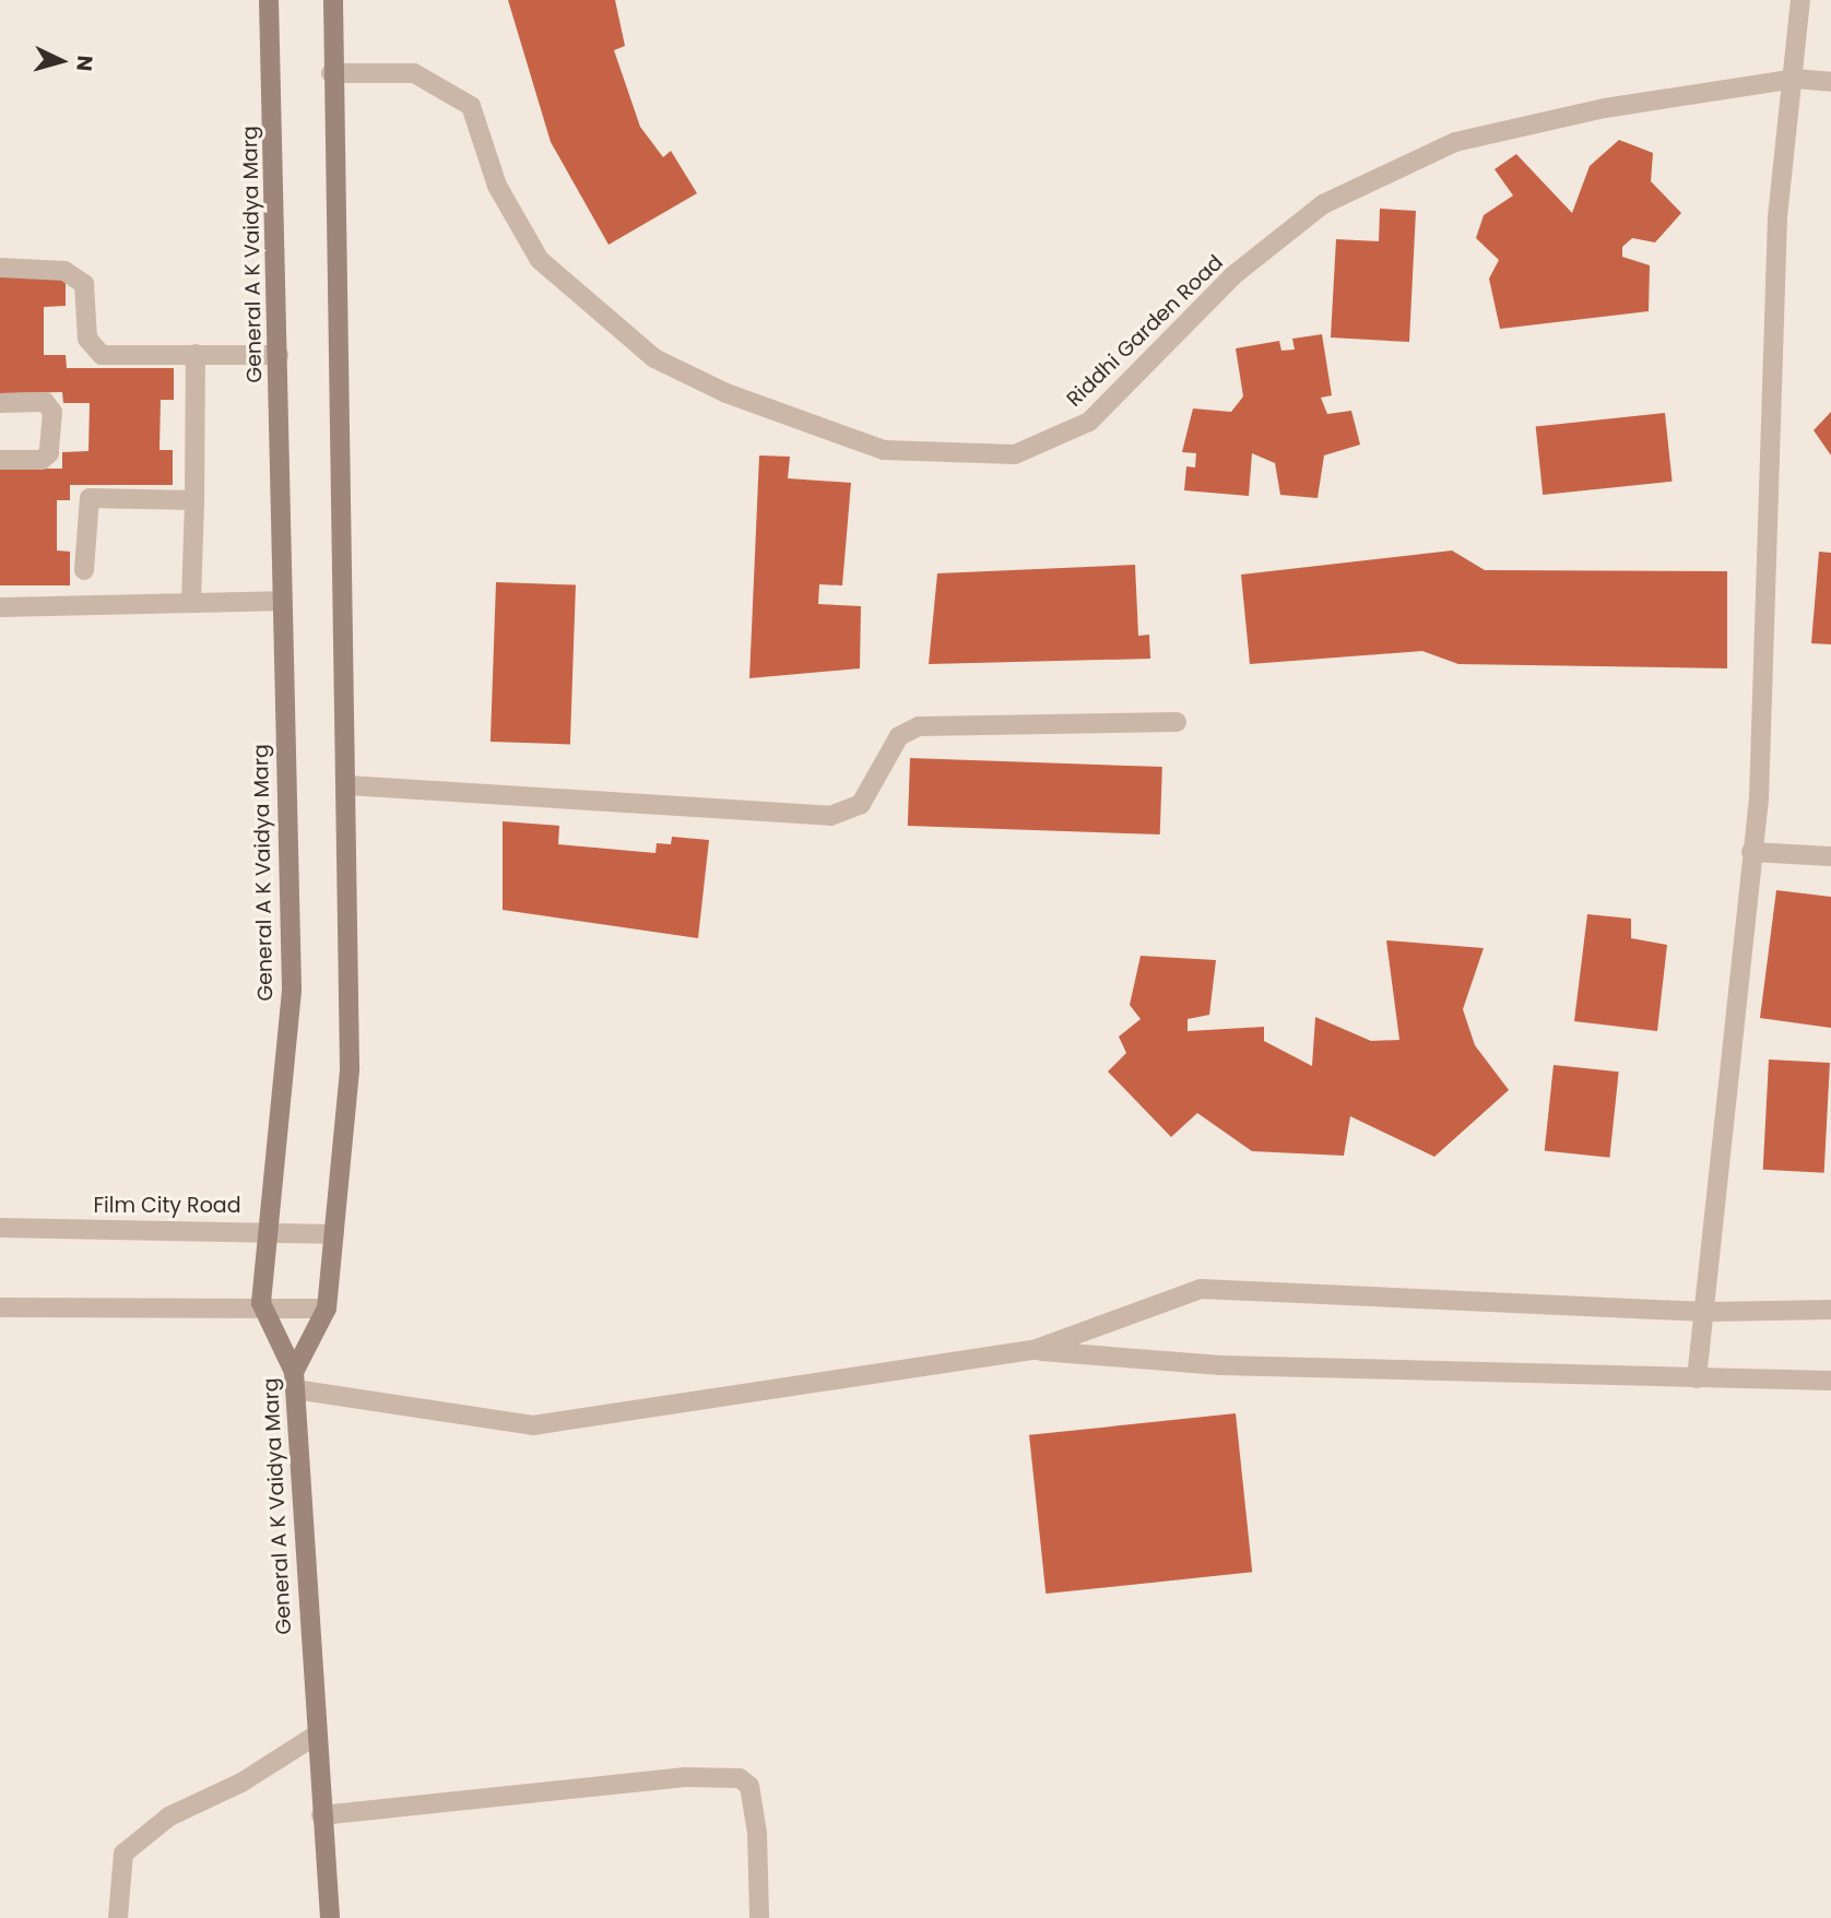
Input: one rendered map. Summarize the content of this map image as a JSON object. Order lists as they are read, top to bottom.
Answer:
{
  "streets": {
    "main road": ["General A K Vaidya Marg"],
    "street": ["Riddhi Garden Road", "Film City Road"]
  },
  "crossings": [
    ["General A K Vaidya Marg", "Film City Road"]
  ],
  "north": "right"
}
